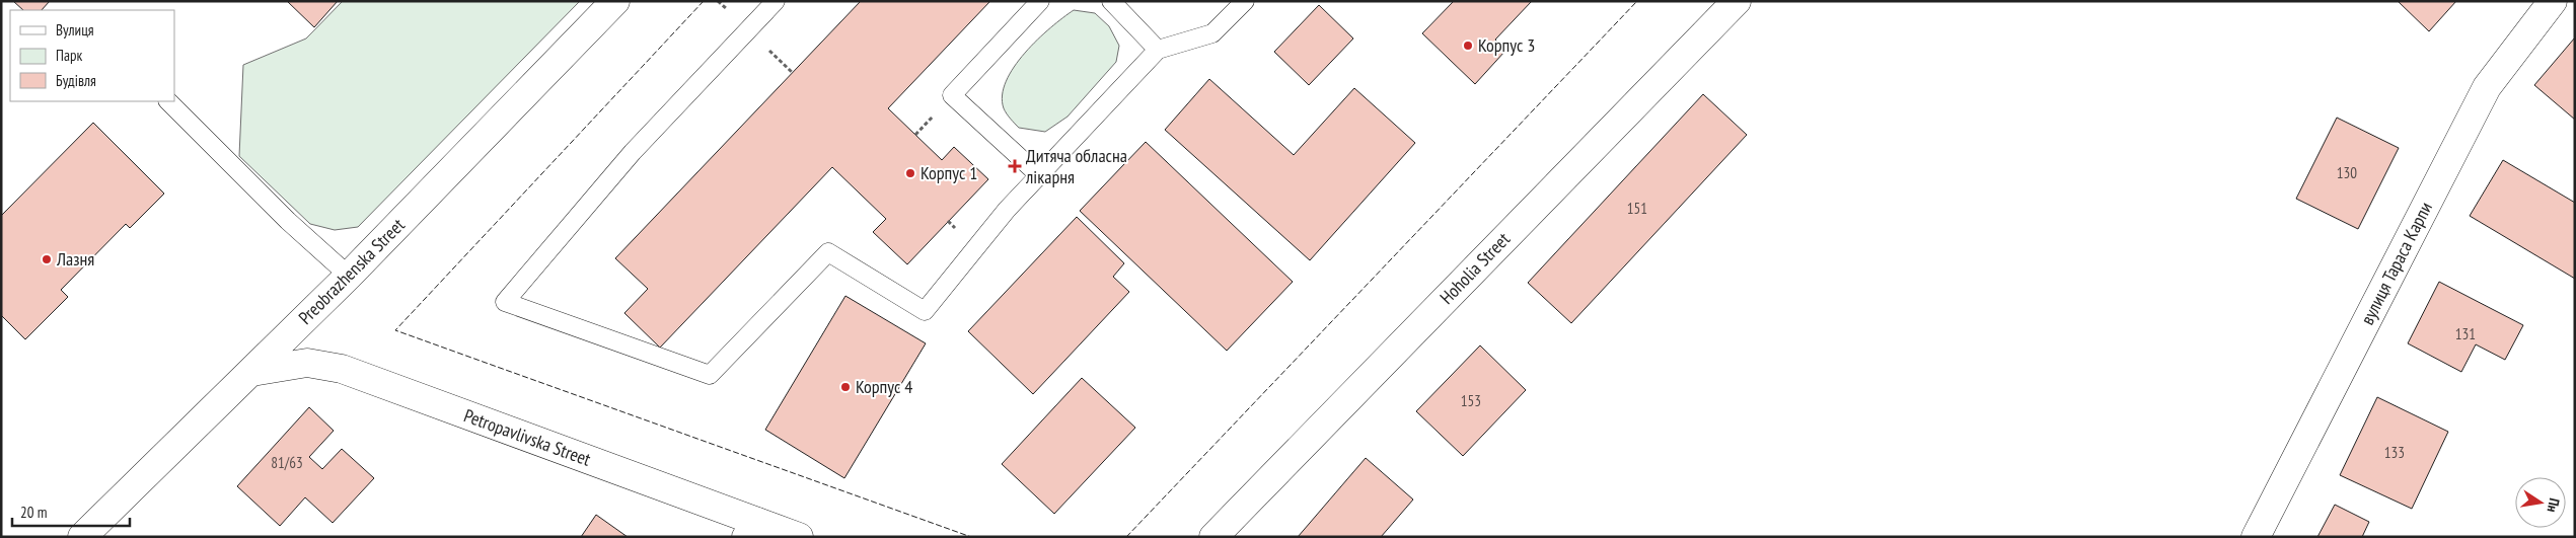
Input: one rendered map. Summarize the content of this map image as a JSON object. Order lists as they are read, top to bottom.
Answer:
{
  "streets": {
    "main road": [
      "вулиця Тараса Карпи",
      "Hoholia Street",
      "Preobrazhenska Street",
      "Petropavlivska Street"
    ]
  },
  "crossings": [
    ["Preobrazhenska Street", "Petropavlivska Street"]
  ],
  "places": {
    "other": [
      "Корпус 3",
      "Корпус 1",
      "Лазня",
      "Корпус 4"
    ],
    "health": ["Дитяча обласна лікарня"]
  },
  "house_numbers": [
    "130",
    "151",
    "131",
    "153",
    "133",
    "81/63"
  ],
  "legend": ["Вулиця", "Парк", "Будівля"],
  "scale_bar": "20 m",
  "north": "right"
}
